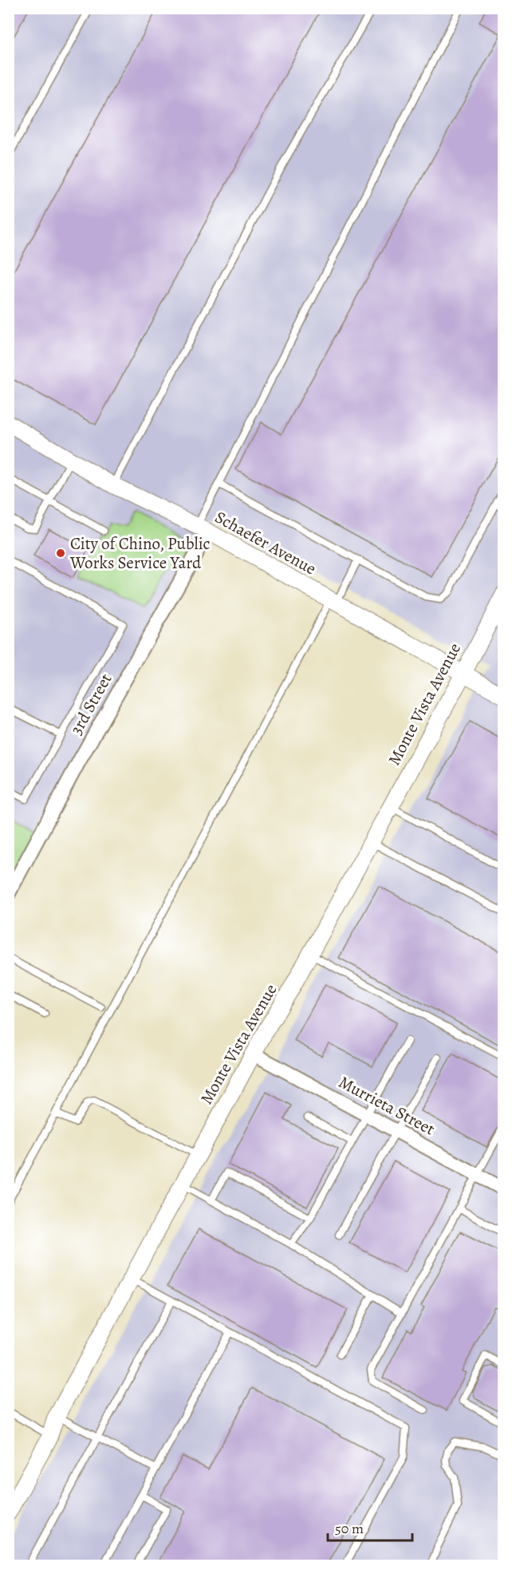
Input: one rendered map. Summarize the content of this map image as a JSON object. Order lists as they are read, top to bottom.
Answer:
{
  "streets": {
    "street": [
      "Schaefer Avenue",
      "3rd Street",
      "Monte Vista Avenue",
      "Murrieta Street"
    ]
  },
  "crossings": [
    ["Schaefer Avenue", "3rd Street"],
    ["Schaefer Avenue", "Monte Vista Avenue"],
    ["Monte Vista Avenue", "Murrieta Street"]
  ],
  "places": ["City of Chino, Public Works Service Yard"],
  "scale_bar": "50 m"
}
